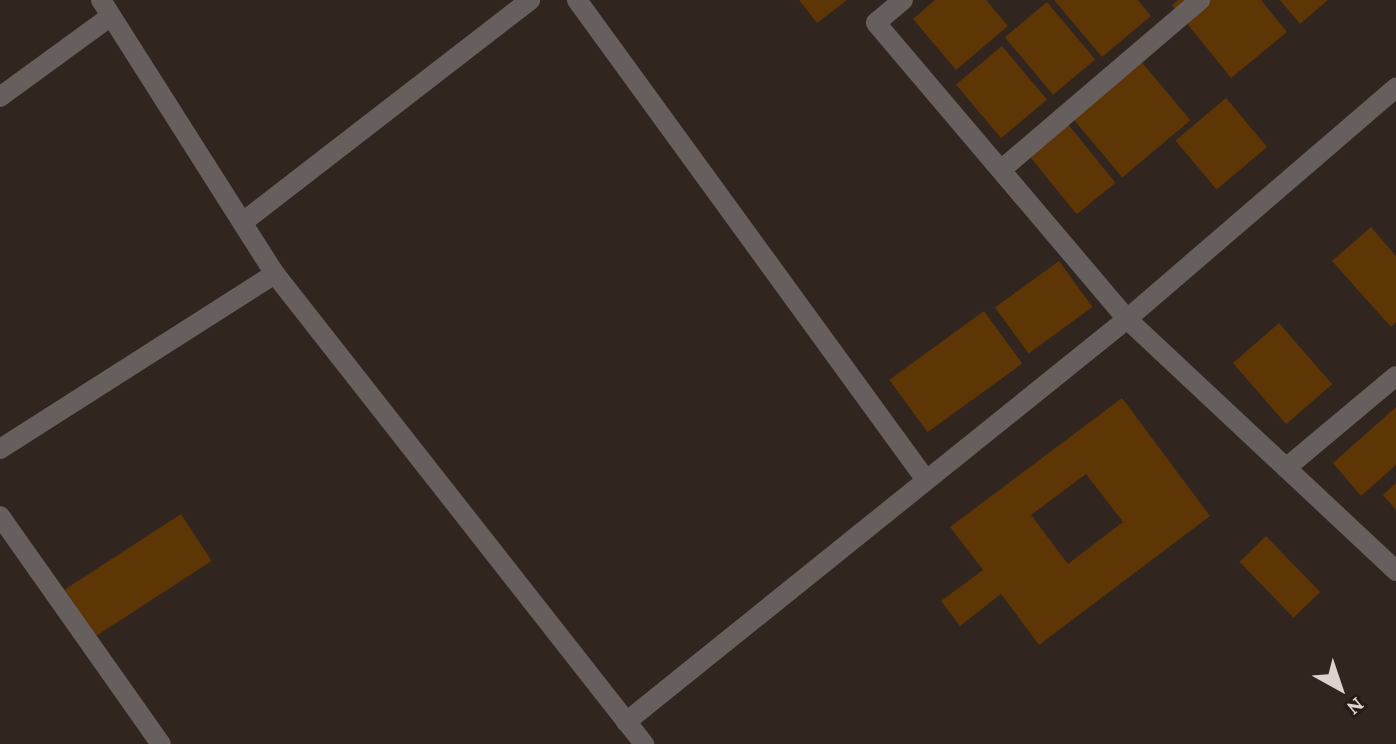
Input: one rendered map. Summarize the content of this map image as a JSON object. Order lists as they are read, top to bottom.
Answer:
{
  "north": "bottom right"
}
